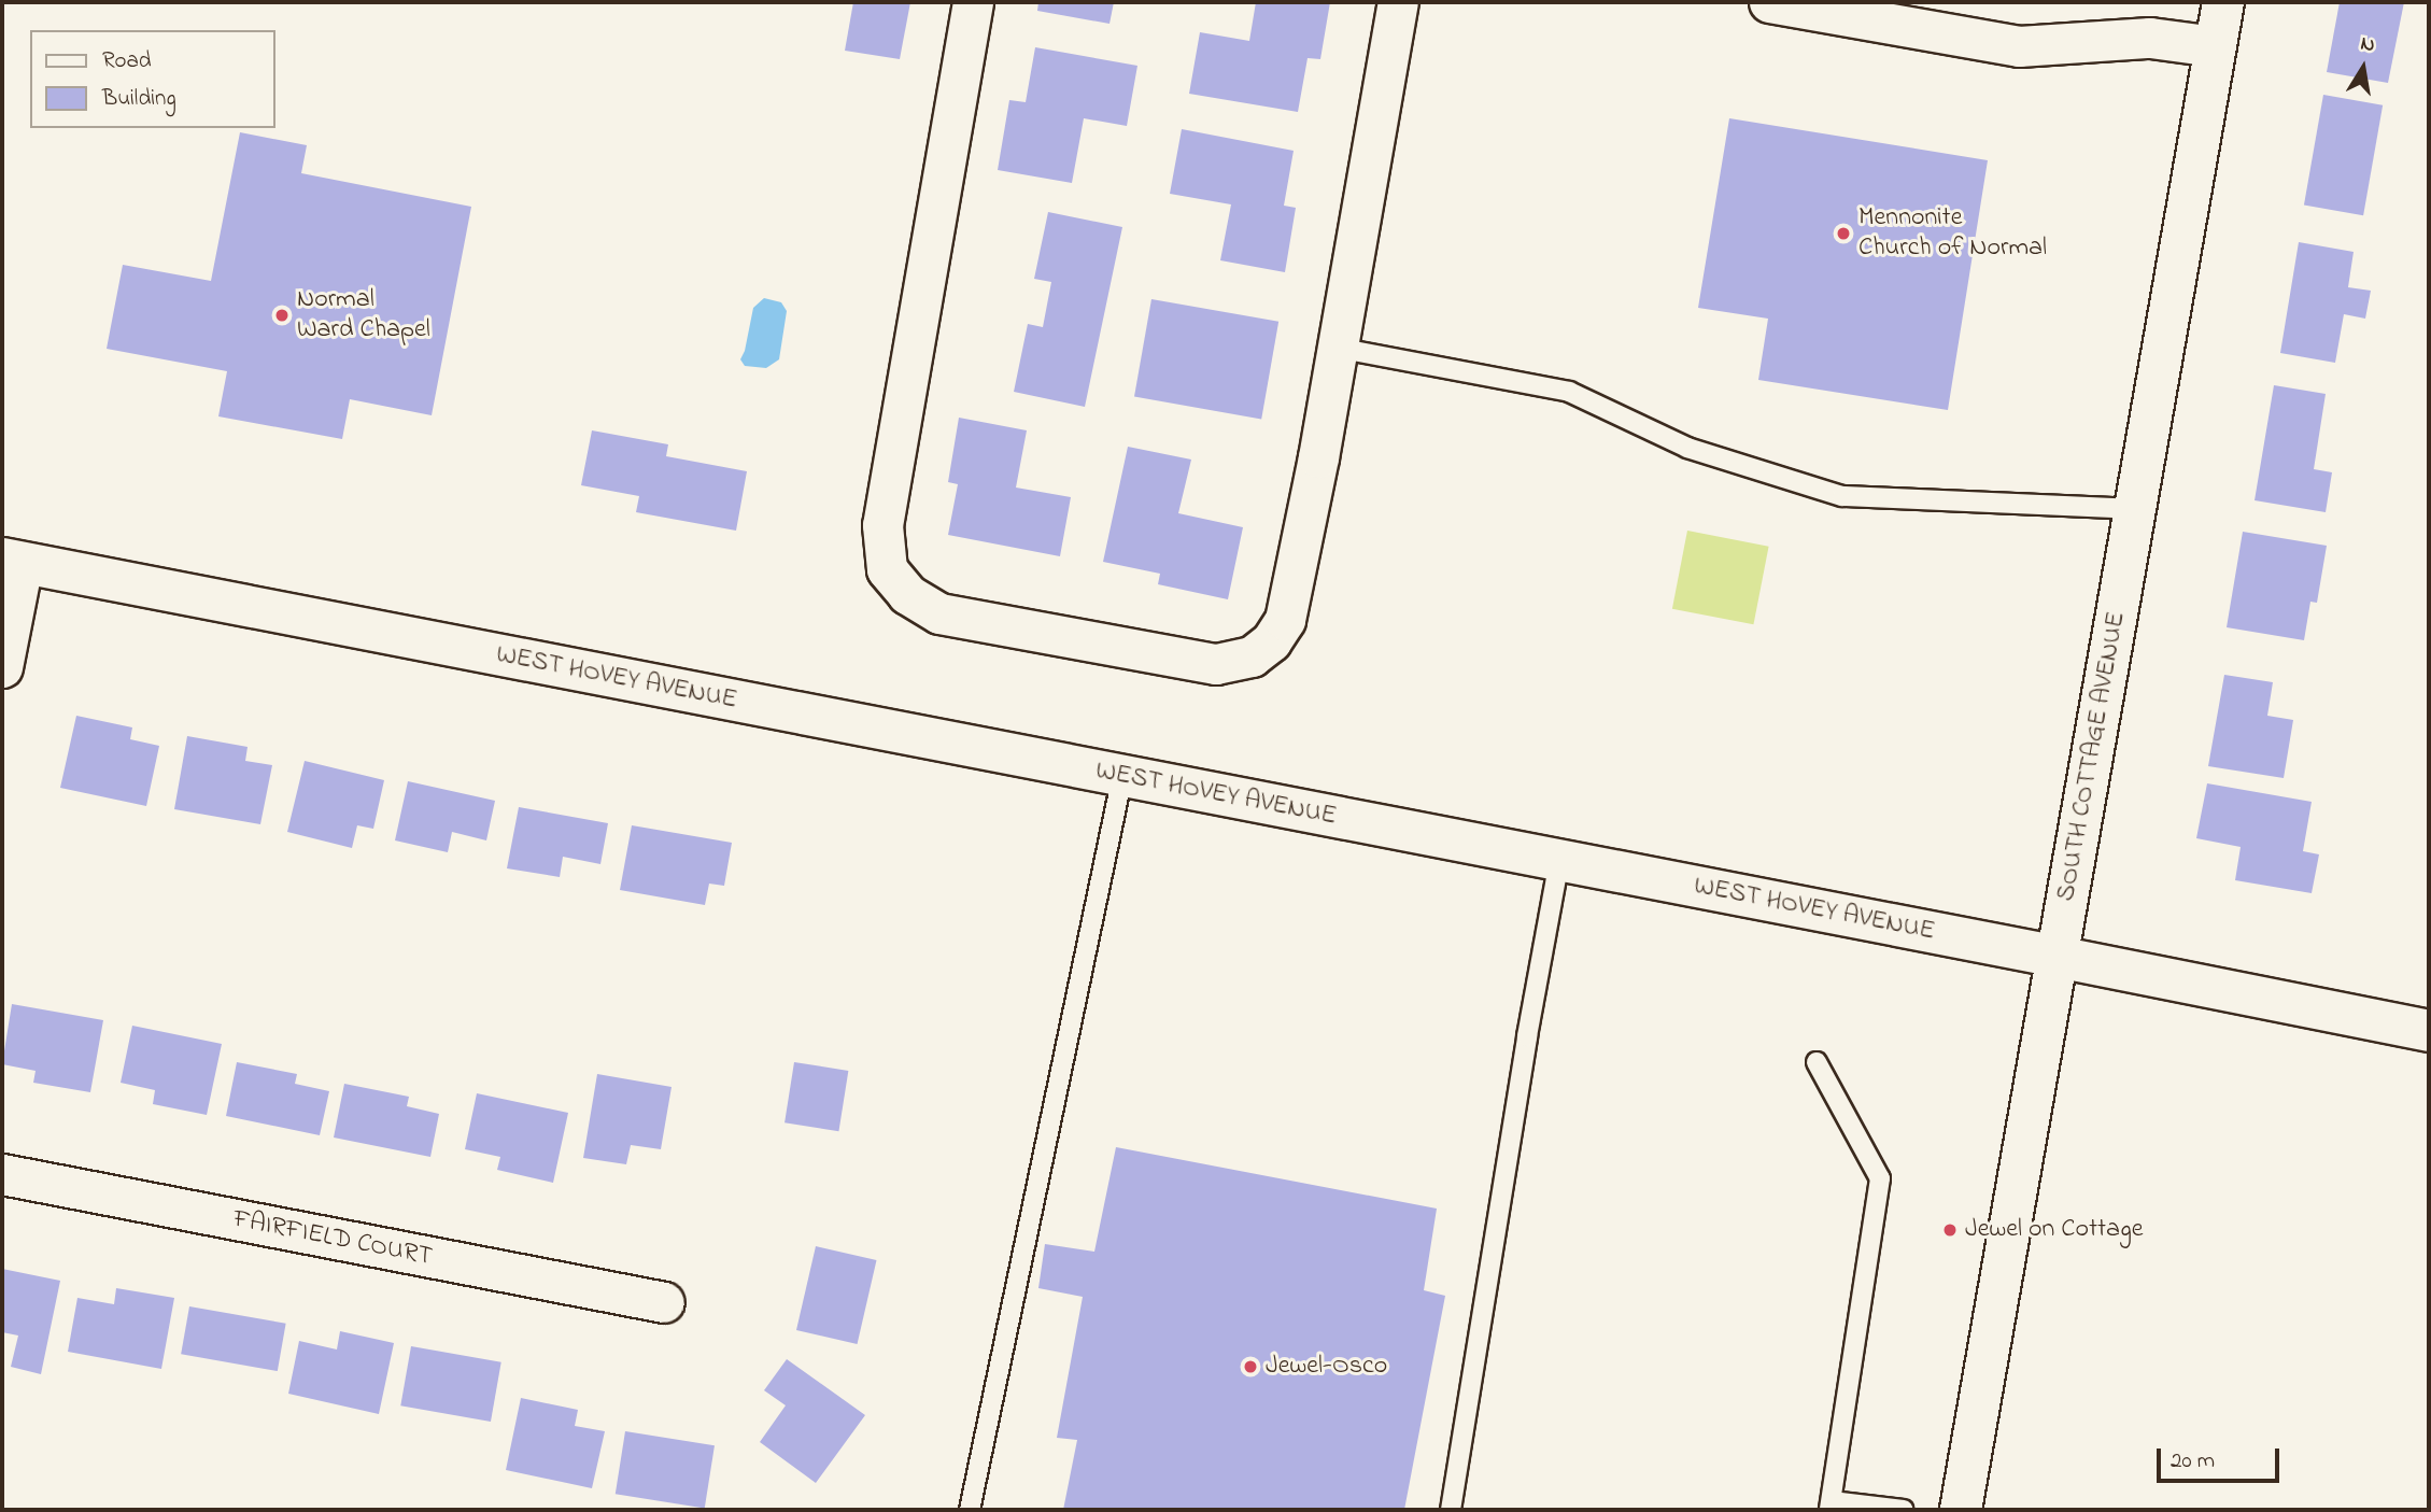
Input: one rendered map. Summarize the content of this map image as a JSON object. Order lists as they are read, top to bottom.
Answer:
{
  "streets": {
    "street": ["WEST HOVEY AVENUE", "SOUTH COTTAGE AVENUE", "FAIRFIELD COURT"]
  },
  "crossings": [
    ["WEST HOVEY AVENUE", "SOUTH COTTAGE AVENUE"]
  ],
  "places": [
    "Mennonite Church of Normal",
    "Normal Ward Chapel",
    "Jewel on Cottage",
    "Jewel-Osco"
  ],
  "legend": ["Road", "Building"],
  "scale_bar": "20 m",
  "north": "top"
}
